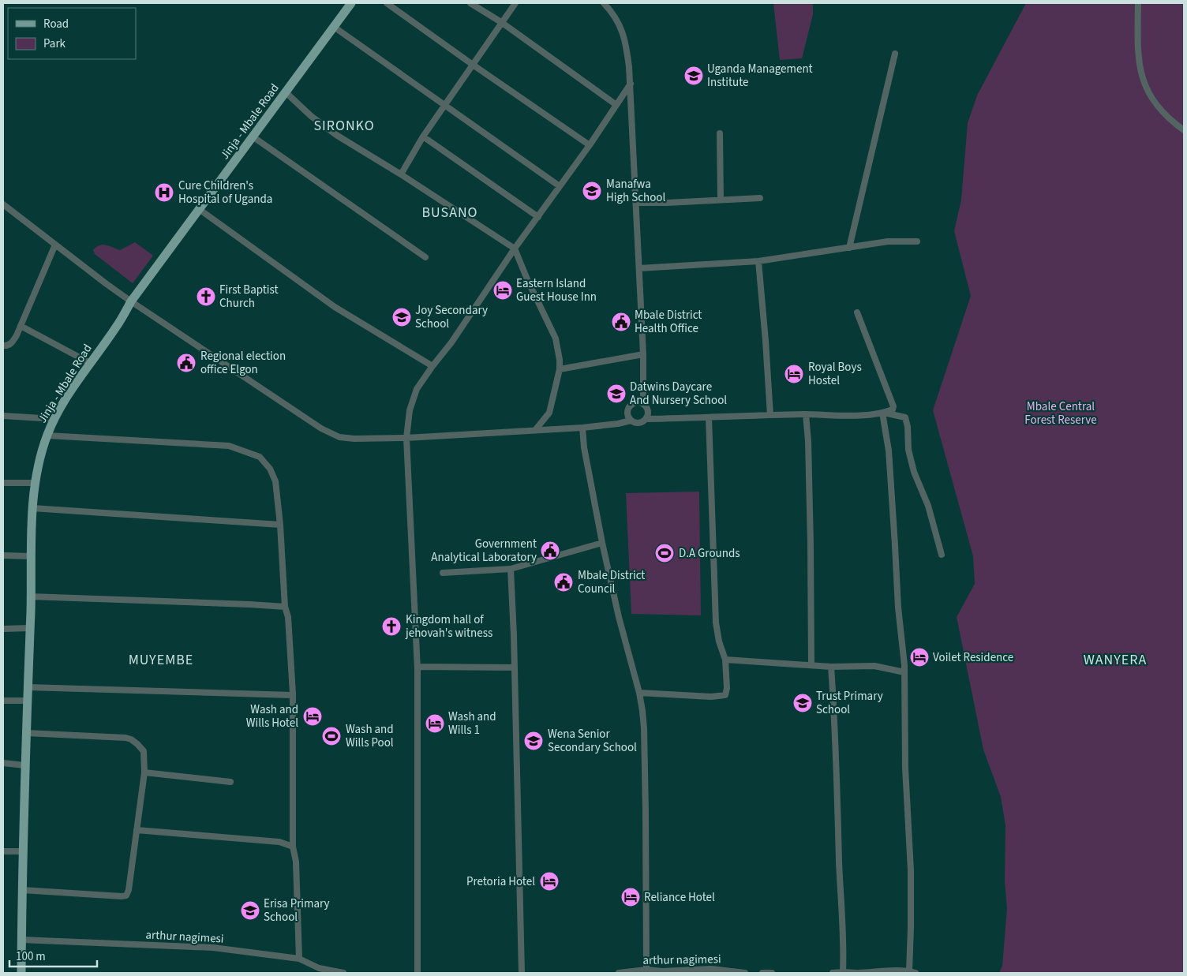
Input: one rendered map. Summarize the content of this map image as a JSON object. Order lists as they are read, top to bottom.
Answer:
{
  "streets": {
    "main road": ["Jinja - Mbale Road"],
    "street": ["arthur nagimesi"]
  },
  "crossings": [
    ["Jinja - Mbale Road", "arthur nagimesi"]
  ],
  "districts": [
    "SIRONKO",
    "BUSANO",
    "MUYEMBE",
    "WANYERA"
  ],
  "parks": ["Mbale Central Forest Reserve"],
  "places": {
    "school or university": [
      "Uganda Management Institute",
      "Manafwa High School",
      "Joy Secondary School",
      "Datwins Daycare And Nursery School",
      "Trust Primary School",
      "Wena Senior Secondary School",
      "Erisa Primary School"
    ],
    "hospital": ["Cure Children's Hospital of Uganda"],
    "hotel": [
      "Eastern Island Guest House Inn",
      "Royal Boys Hostel",
      "Voilet Residence",
      "Wash and Wills Hotel",
      "Wash and Wills 1",
      "Pretoria Hotel",
      "Reliance Hotel"
    ],
    "church": ["First Baptist Church", "Kingdom hall of jehovah's witness"],
    "public building": [
      "Mbale District Health Office",
      "Regional election office Elgon",
      "Government Analytical Laboratory",
      "Mbale District Council"
    ],
    "sports": ["D.A Grounds", "Wash and Wills Pool"]
  },
  "legend": ["Road", "Park"],
  "scale_bar": "100 m"
}
